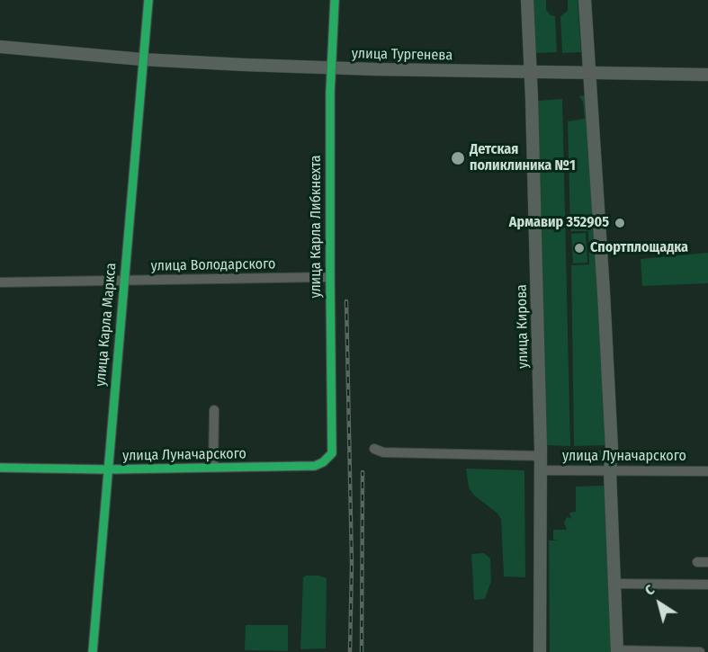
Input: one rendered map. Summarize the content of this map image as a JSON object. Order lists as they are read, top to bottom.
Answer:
{
  "streets": {
    "main road": ["улица Тургенева", "улица Кирова"],
    "street": [
      "улица Карла Либкнехта",
      "улица Володарского",
      "улица Карла Маркса",
      "улица Луначарского"
    ]
  },
  "crossings": [
    ["улица Тургенева", "улица Карла Либкнехта"],
    ["улица Тургенева", "улица Карла Маркса"],
    ["улица Тургенева", "улица Кирова"],
    ["улица Карла Либкнехта", "улица Володарского"],
    ["улица Карла Либкнехта", "улица Луначарского"],
    ["улица Володарского", "улица Карла Маркса"],
    ["улица Карла Маркса", "улица Луначарского"],
    ["улица Кирова", "улица Луначарского"]
  ],
  "places": ["Детская поликлиника №1", "Армавир 352905", "Спортплощадка"],
  "north": "top left"
}
